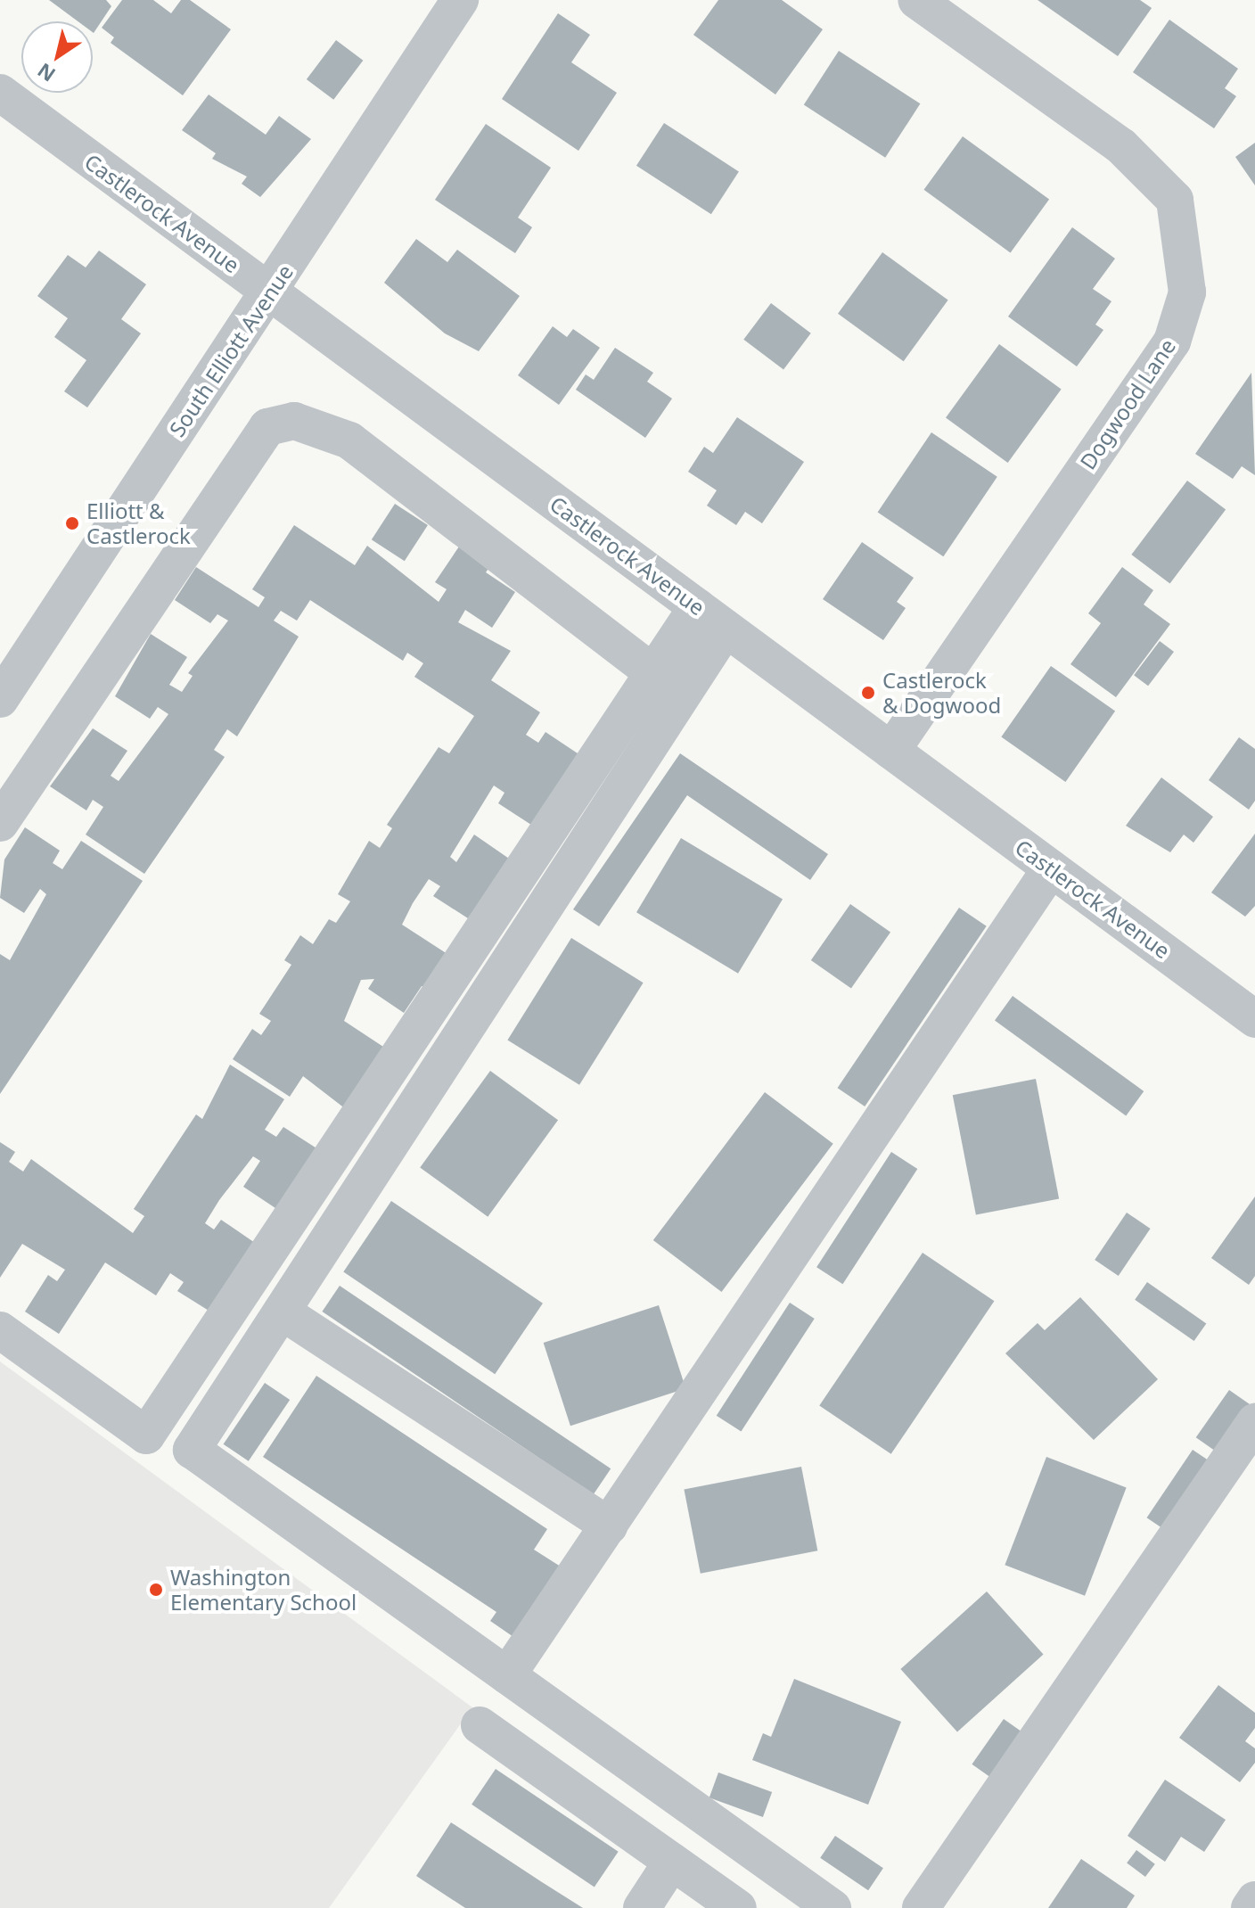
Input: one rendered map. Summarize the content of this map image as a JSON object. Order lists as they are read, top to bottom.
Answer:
{
  "streets": {
    "street": ["Castlerock Avenue", "South Elliott Avenue", "Dogwood Lane"]
  },
  "crossings": [
    ["Castlerock Avenue", "South Elliott Avenue"],
    ["Castlerock Avenue", "Dogwood Lane"]
  ],
  "places": ["Elliott & Castlerock", "Castlerock & Dogwood", "Washington Elementary School"],
  "north": "bottom left"
}
